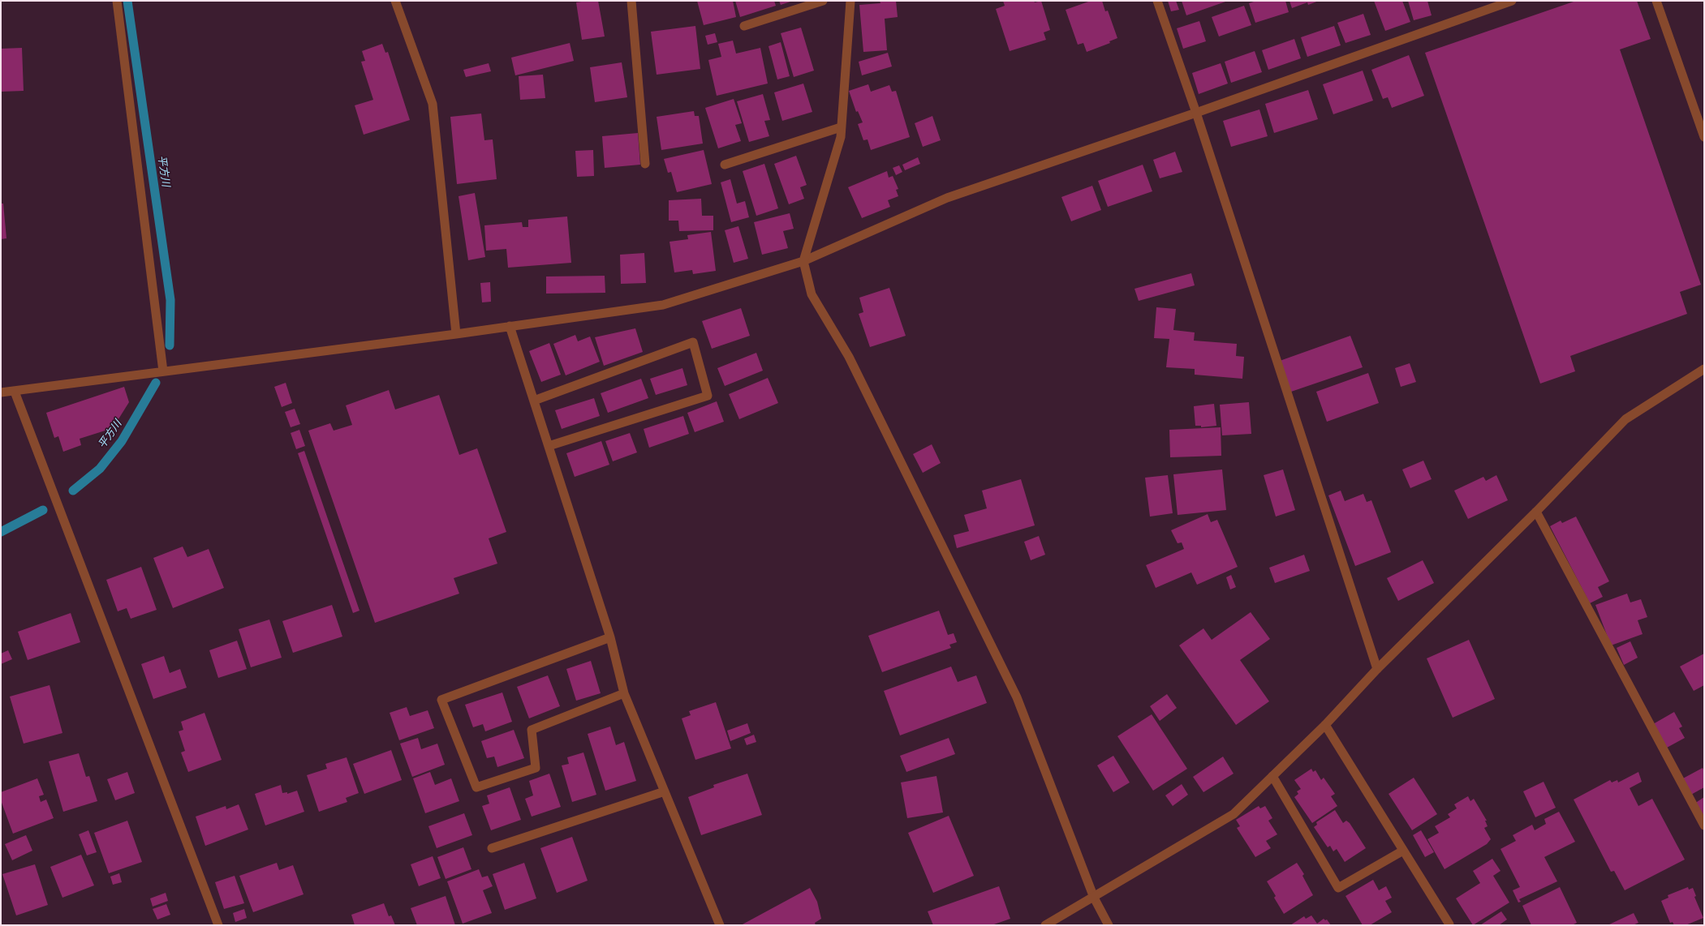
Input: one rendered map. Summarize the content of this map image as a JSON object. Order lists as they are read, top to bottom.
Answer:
{
  "water": ["平方川"]
}
